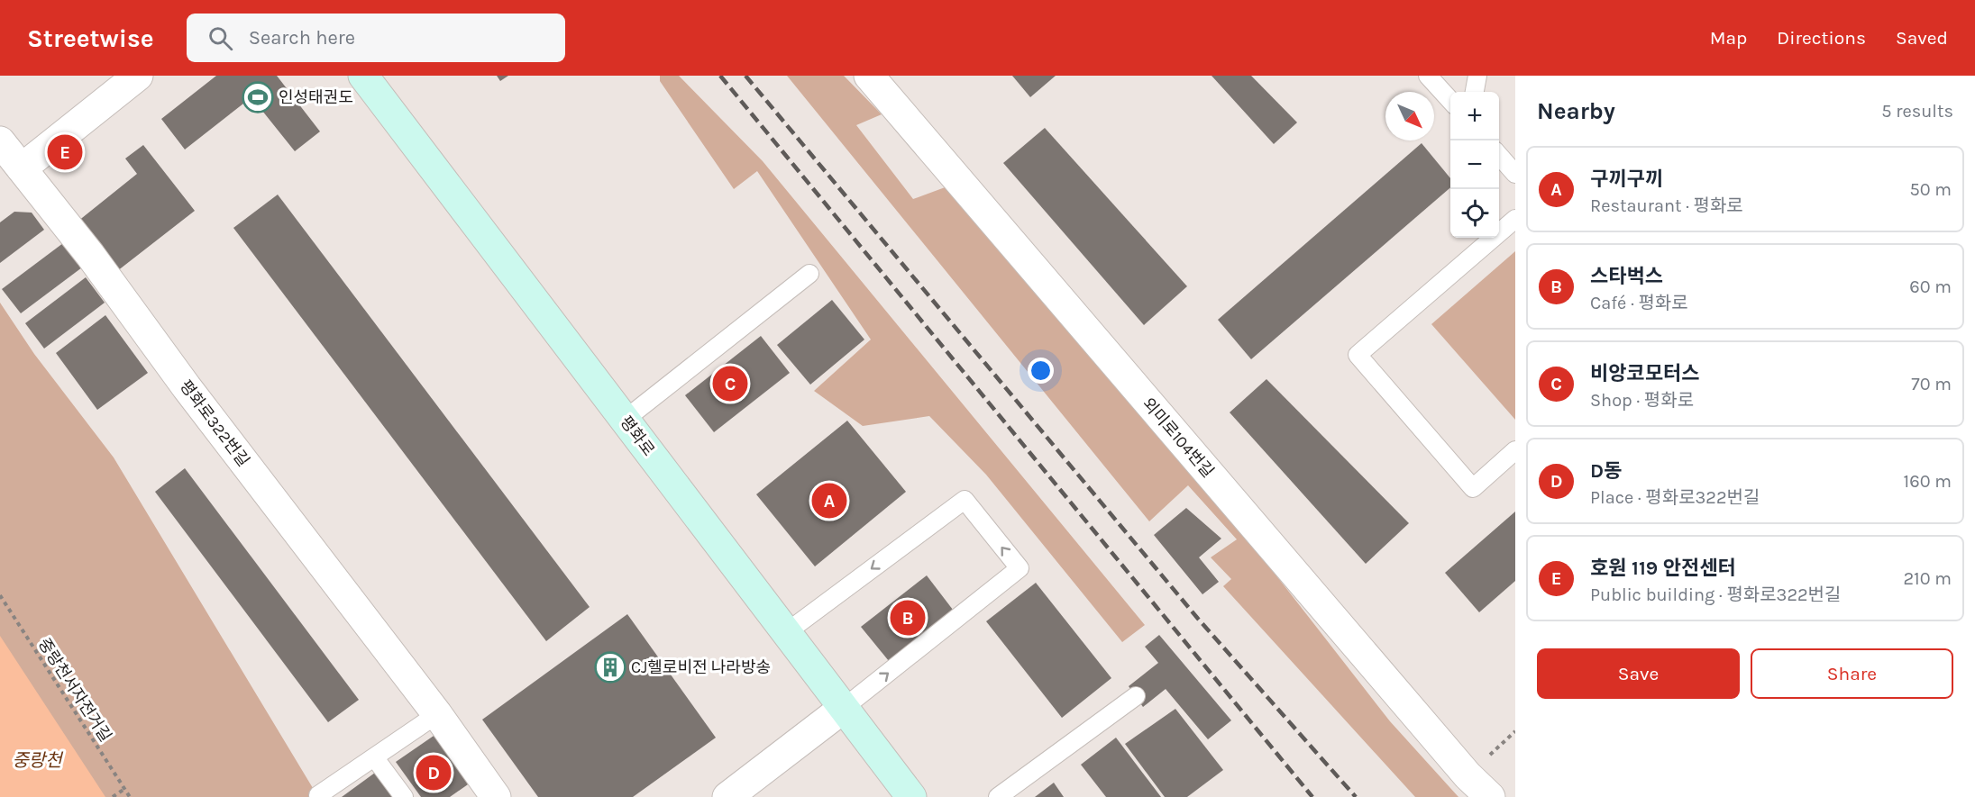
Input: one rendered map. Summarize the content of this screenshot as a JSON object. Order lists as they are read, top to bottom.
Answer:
{
  "streets": {
    "main road": ["평화로"],
    "street": ["평화로322번길", "외미로104번길"],
    "path": ["중랑천서자전거길"]
  },
  "water": ["중랑천"],
  "places": {
    "sports": ["인성태권도"],
    "building": ["CJ헬로비전 나라방송"]
  },
  "north": "bottom right",
  "page": {
    "header": "Streetwise",
    "search": "Search here",
    "nav": ["Map", "Directions", "Saved"],
    "heading": ["Nearby", "5 results"],
    "map_buttons": ["+", "−"],
    "pins": [
      "E",
      "C",
      "A",
      "B",
      "D"
    ],
    "list": [
      {
        "mark": "A",
        "name": "구끼구끼",
        "note": "Restaurant · 평화로",
        "value": "50 m"
      },
      {
        "mark": "B",
        "name": "스타벅스",
        "note": "Café · 평화로",
        "value": "60 m"
      },
      {
        "mark": "C",
        "name": "비앙코모터스",
        "note": "Shop · 평화로",
        "value": "70 m"
      },
      {
        "mark": "D",
        "name": "D동",
        "note": "Place · 평화로322번길",
        "value": "160 m"
      },
      {
        "mark": "E",
        "name": "호원 119 안전센터",
        "note": "Public building · 평화로322번길",
        "value": "210 m"
      }
    ],
    "buttons": ["Save", "Share"]
  }
}
